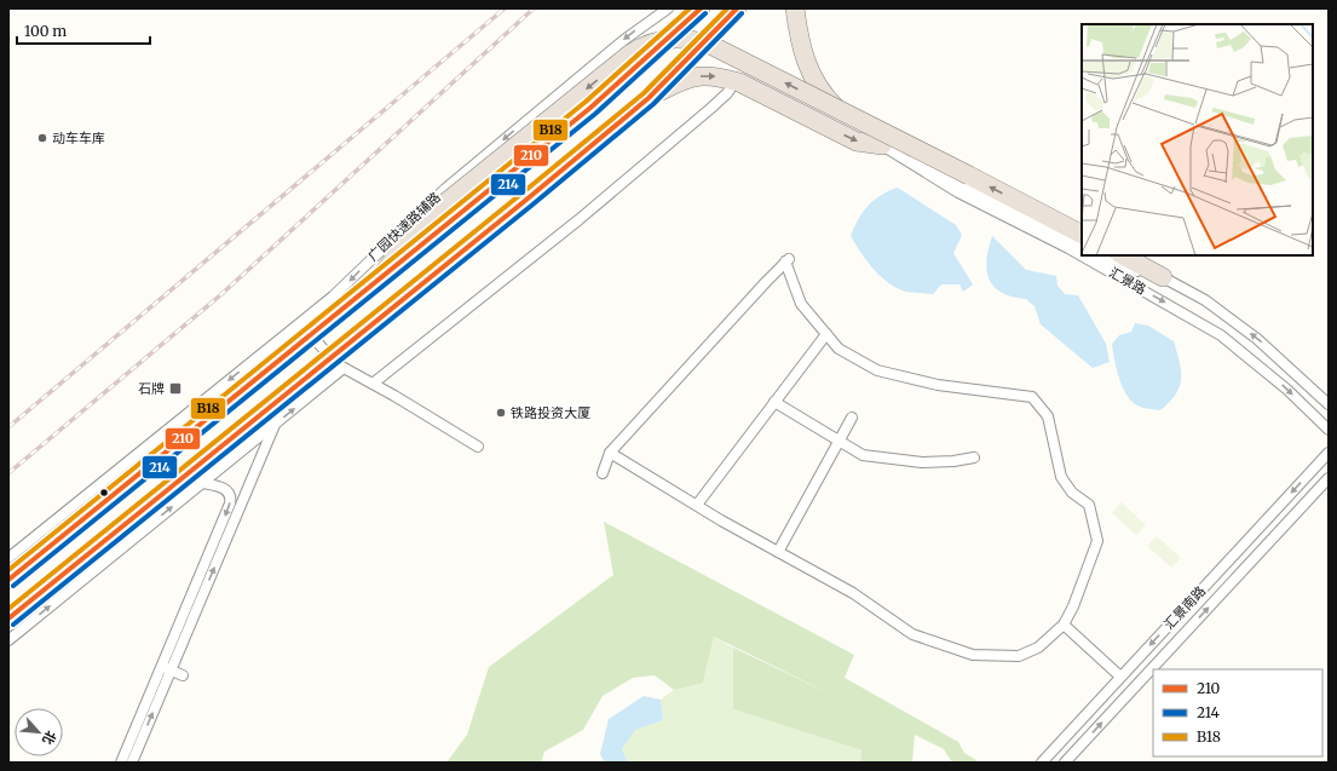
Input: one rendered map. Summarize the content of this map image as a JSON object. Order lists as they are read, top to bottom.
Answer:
{
  "streets": {
    "street": ["广园快速路辅路", "汇景路", "汇景南路"]
  },
  "places": {
    "other": ["动车车库", "铁路投资大厦"],
    "transit": ["石牌"]
  },
  "lines": ["transit line 210", "transit line B18", "transit line 214"],
  "legend": ["210", "214", "B18"],
  "scale_bar": "100 m",
  "north": "bottom right"
}
